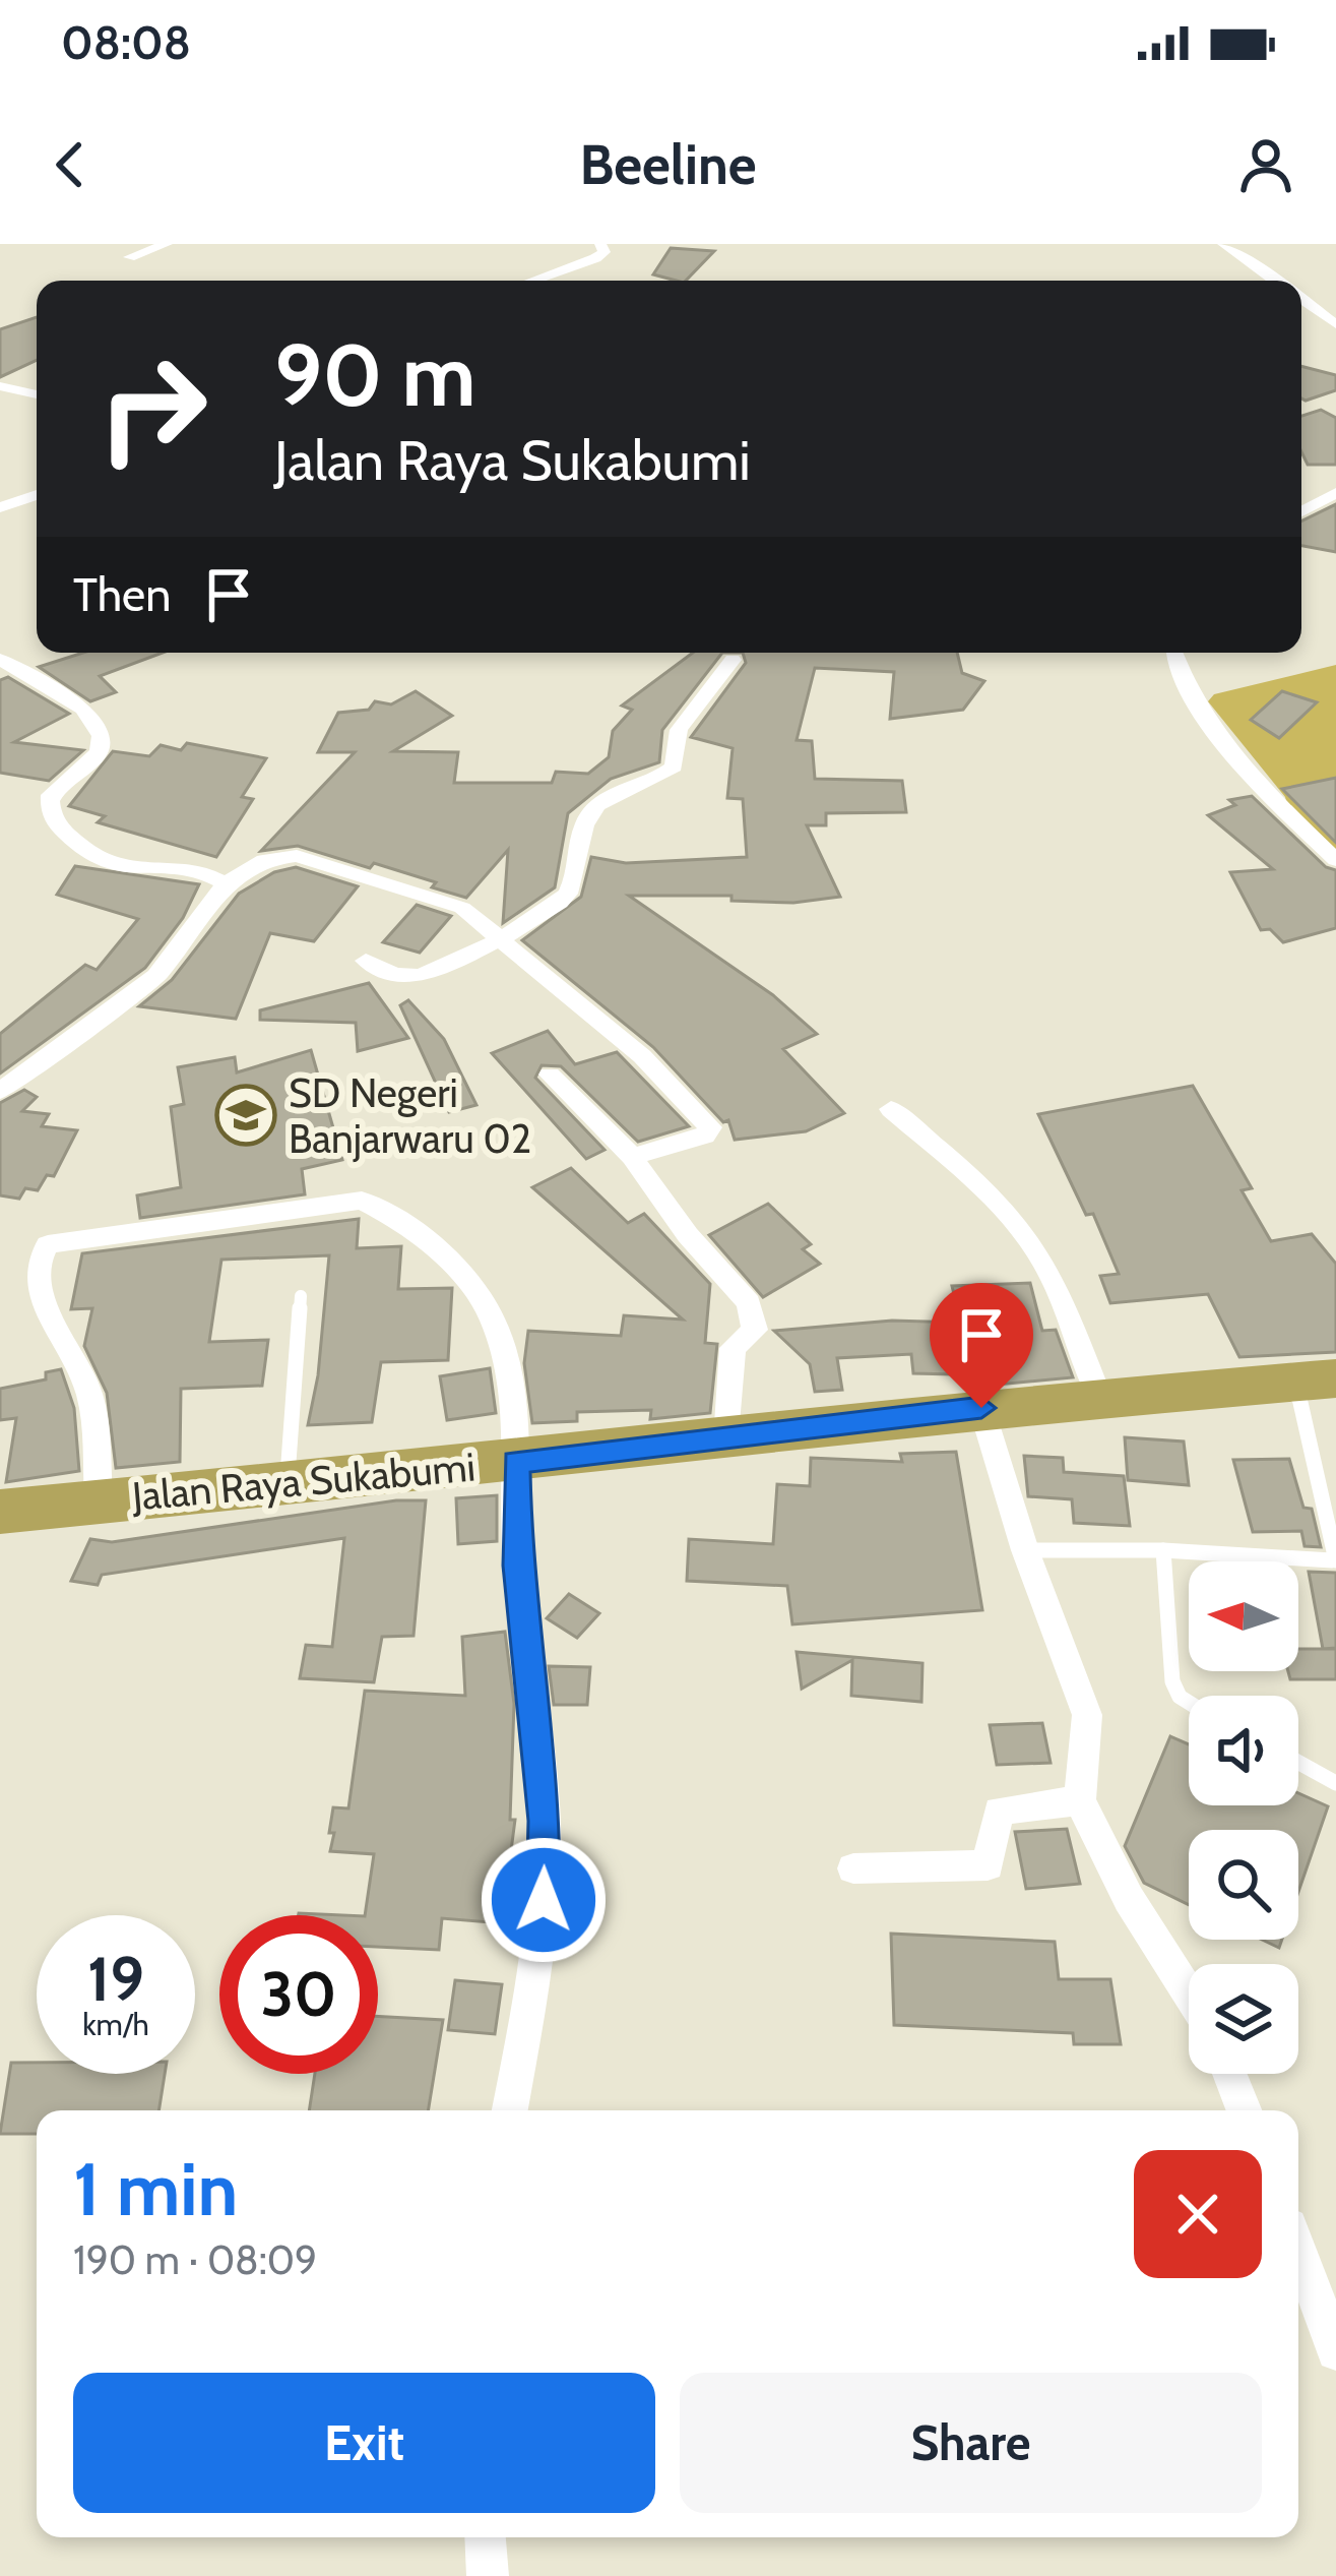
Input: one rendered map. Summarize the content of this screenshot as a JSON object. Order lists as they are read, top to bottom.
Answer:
{
  "streets": {
    "highway": ["Jalan Raya Sukabumi"]
  },
  "places": {
    "school or university": ["SD Negeri Banjarwaru 02"]
  },
  "north": "left",
  "page": {
    "status": "08:08",
    "header": "Beeline",
    "turn": ["90 m", "Jalan Raya Sukabumi"],
    "then": "Then",
    "speed": "19 km/h",
    "limit": "30",
    "heading": ["1 min", "190 m · 08:09"],
    "buttons": ["Exit", "Share"]
  }
}
